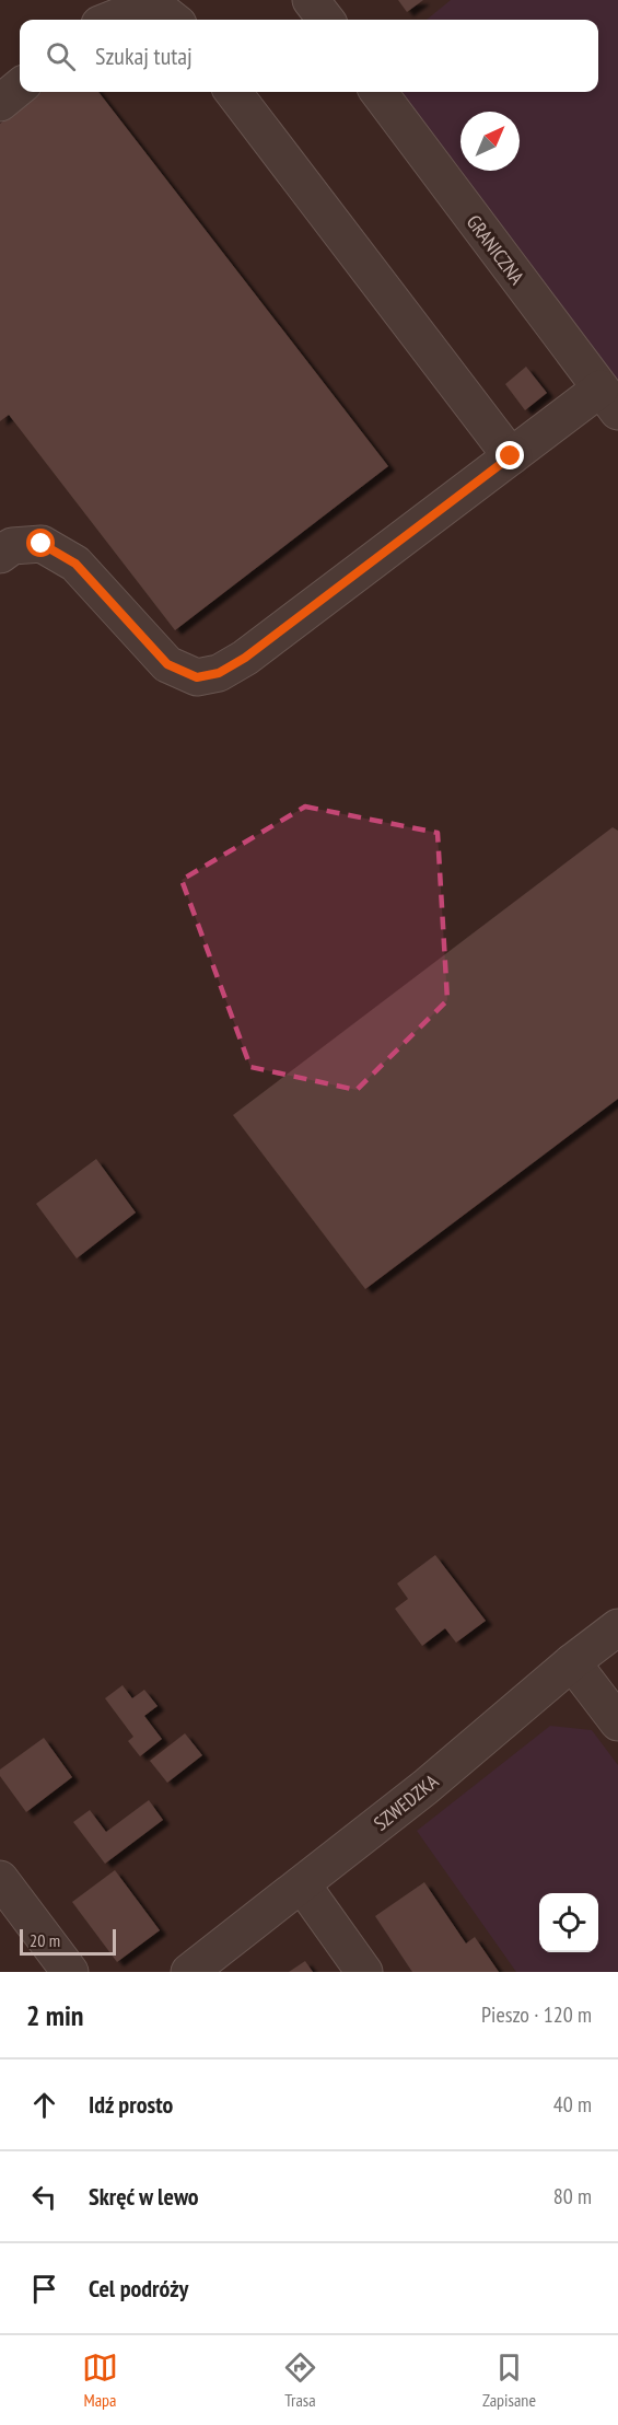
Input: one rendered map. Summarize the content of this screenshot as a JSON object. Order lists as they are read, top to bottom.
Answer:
{
  "streets": {
    "street": ["GRANICZNA", "SZWEDZKA"]
  },
  "scale_bar": "20 m",
  "north": "top right",
  "page": {
    "search": "Szukaj tutaj",
    "scale": "20 m",
    "heading": ["2 min", "Pieszo · 120 m"],
    "list": [
      ["Idź prosto", "40 m"],
      ["Skręć w lewo", "80 m"],
      "Cel podróży"
    ],
    "nav": ["Mapa", "Trasa", "Zapisane"]
  }
}
